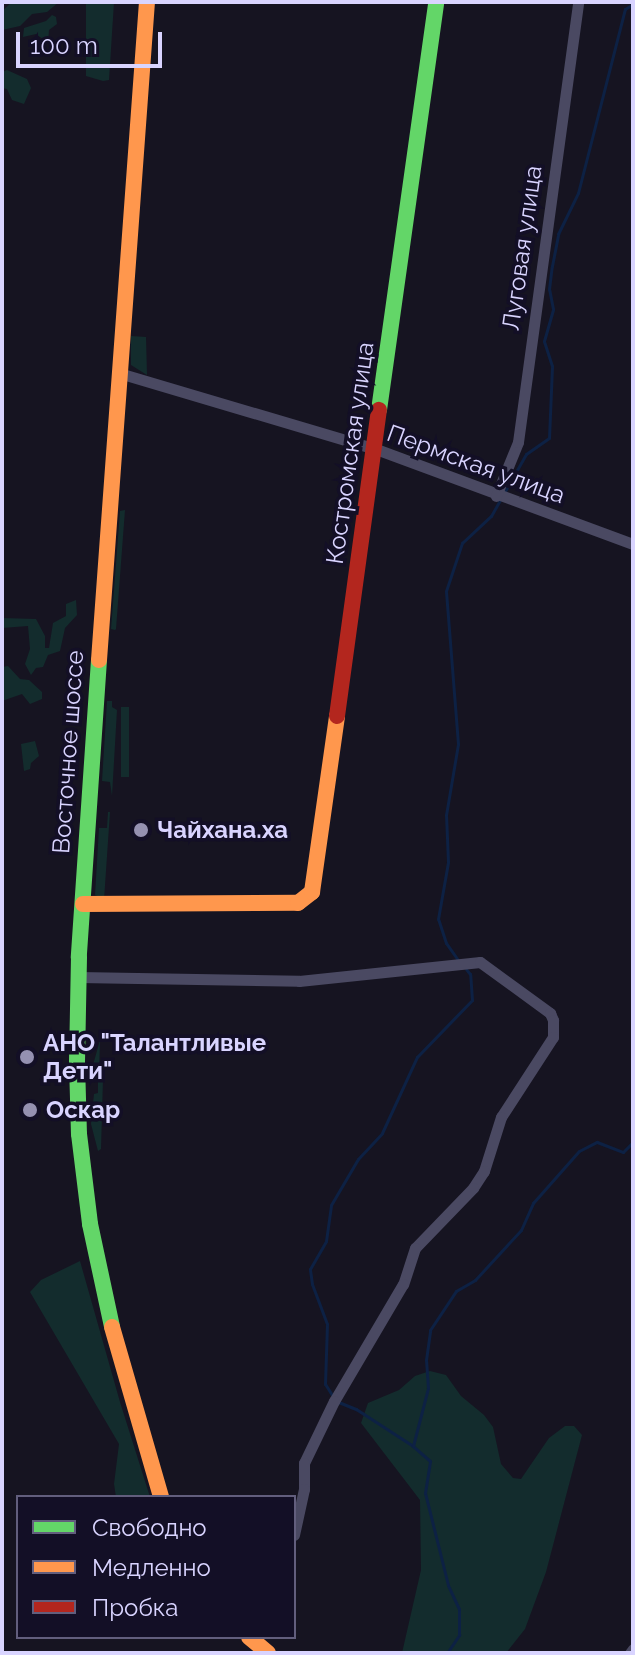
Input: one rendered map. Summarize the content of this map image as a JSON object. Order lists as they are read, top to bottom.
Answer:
{
  "streets": {
    "main road": ["Костромская улица", "Восточное шоссе"],
    "street": ["Луговая улица", "Пермская улица"]
  },
  "crossings": [
    ["Луговая улица", "Пермская улица"],
    ["Костромская улица", "Пермская улица"],
    ["Костромская улица", "Восточное шоссе"],
    ["Пермская улица", "Восточное шоссе"]
  ],
  "places": ["Чайхана.ха", "АНО \"Талантливые Дети\"", "Оскар"],
  "legend": ["Свободно", "Медленно", "Пробка"],
  "scale_bar": "100 m"
}
